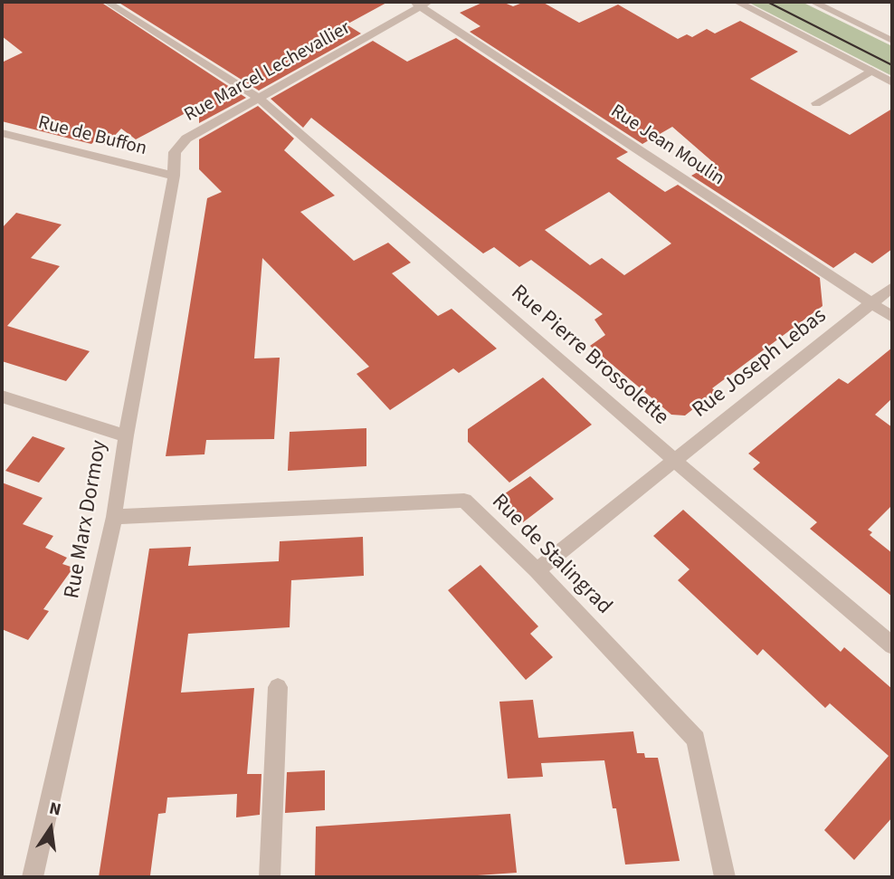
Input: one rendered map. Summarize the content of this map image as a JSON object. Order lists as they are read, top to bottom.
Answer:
{
  "streets": {
    "street": [
      "Rue Marcel Lechevallier",
      "Rue de Buffon",
      "Rue Jean Moulin",
      "Rue Pierre Brossolette",
      "Rue Joseph Lebas",
      "Rue Marx Dormoy",
      "Rue de Stalingrad"
    ]
  },
  "crossings": [
    ["Rue Marcel Lechevallier", "Rue de Buffon"],
    ["Rue Marcel Lechevallier", "Rue Jean Moulin"],
    ["Rue Marcel Lechevallier", "Rue Pierre Brossolette"],
    ["Rue Marcel Lechevallier", "Rue Marx Dormoy"],
    ["Rue de Buffon", "Rue Marx Dormoy"],
    ["Rue Jean Moulin", "Rue Joseph Lebas"],
    ["Rue Pierre Brossolette", "Rue Joseph Lebas"],
    ["Rue Joseph Lebas", "Rue de Stalingrad"],
    ["Rue Marx Dormoy", "Rue de Stalingrad"]
  ],
  "north": "top"
}
